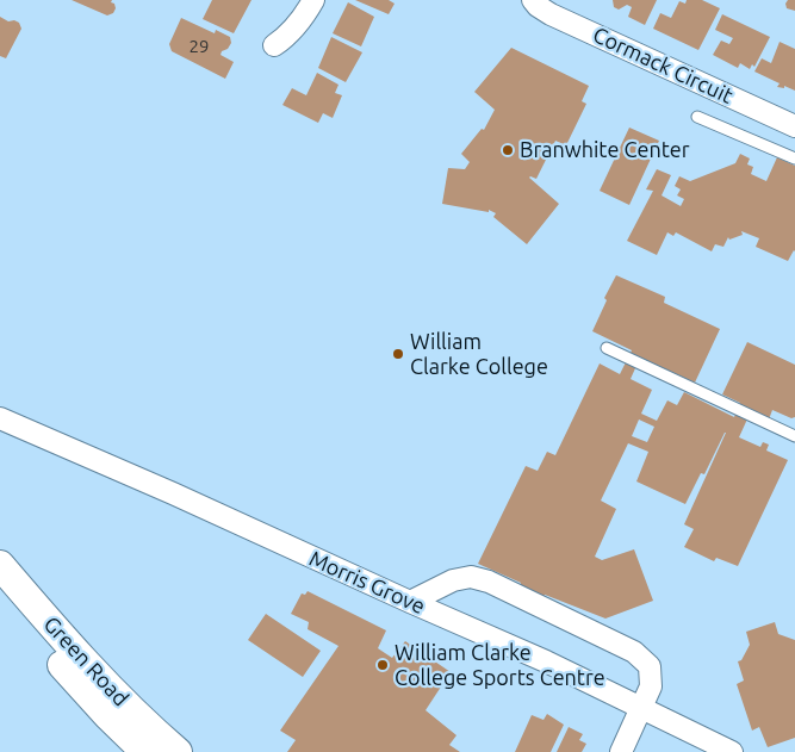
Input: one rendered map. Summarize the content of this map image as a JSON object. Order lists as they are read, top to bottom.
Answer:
{
  "streets": {
    "main road": ["Green Road"],
    "street": ["Cormack Circuit", "Morris Grove"]
  },
  "places": ["Branwhite Center", "William Clarke College", "William Clarke College Sports Centre"],
  "house_numbers": ["29"]
}
